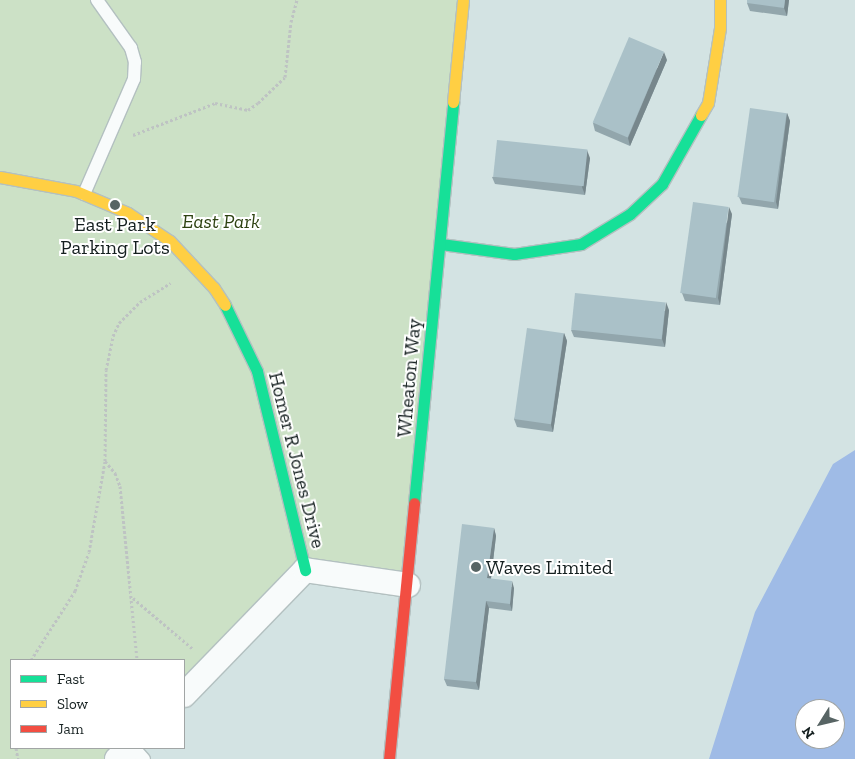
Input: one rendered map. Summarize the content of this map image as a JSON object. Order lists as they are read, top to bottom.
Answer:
{
  "streets": {
    "street": ["Wheaton Way", "Homer R Jones Drive"]
  },
  "parks": ["East Park"],
  "places": ["East Park Parking Lots", "Waves Limited"],
  "legend": ["Fast", "Slow", "Jam"],
  "north": "bottom left"
}
